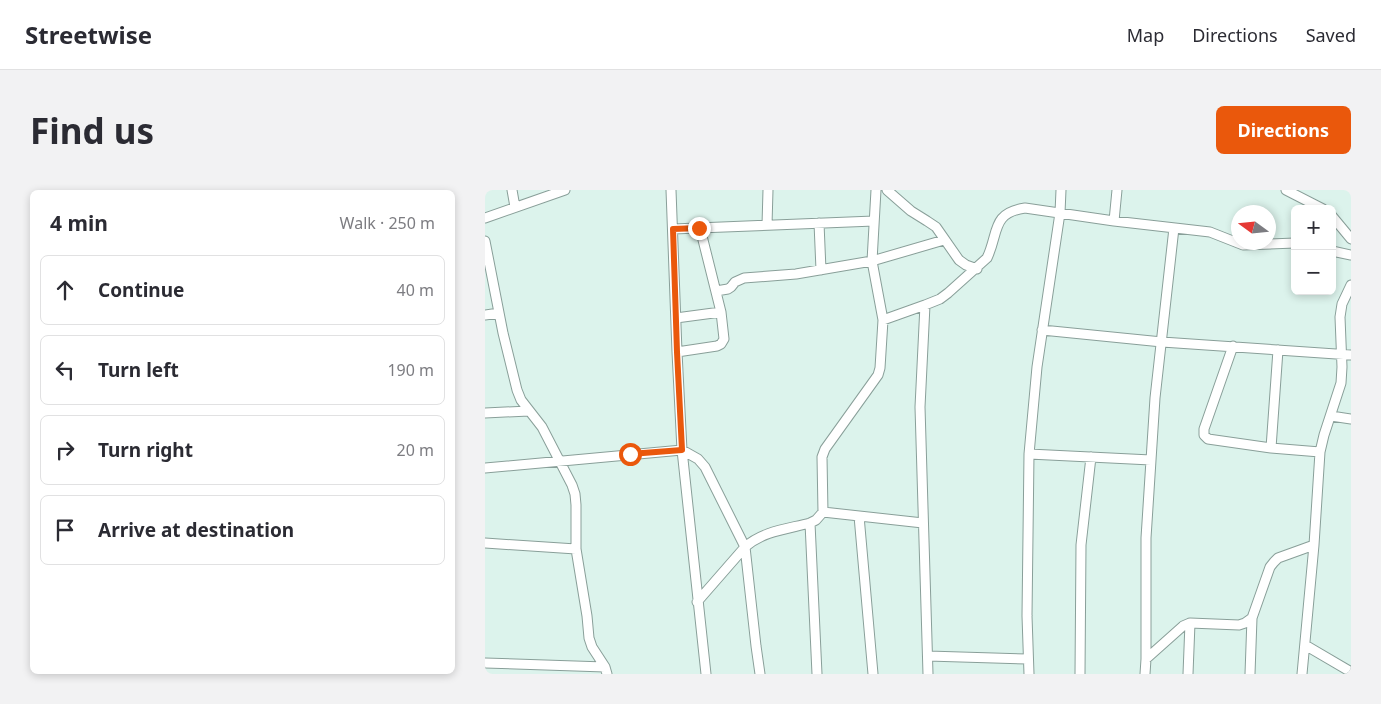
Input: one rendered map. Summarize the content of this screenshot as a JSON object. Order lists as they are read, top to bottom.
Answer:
{
  "north": "left",
  "page": {
    "header": "Streetwise",
    "nav": ["Map", "Directions", "Saved"],
    "buttons": "Directions",
    "title": "Find us",
    "heading": ["4 min", "Walk · 250 m"],
    "map_buttons": ["+", "−"],
    "list": [
      ["Continue", "40 m"],
      ["Turn left", "190 m"],
      ["Turn right", "20 m"],
      "Arrive at destination"
    ]
  }
}
